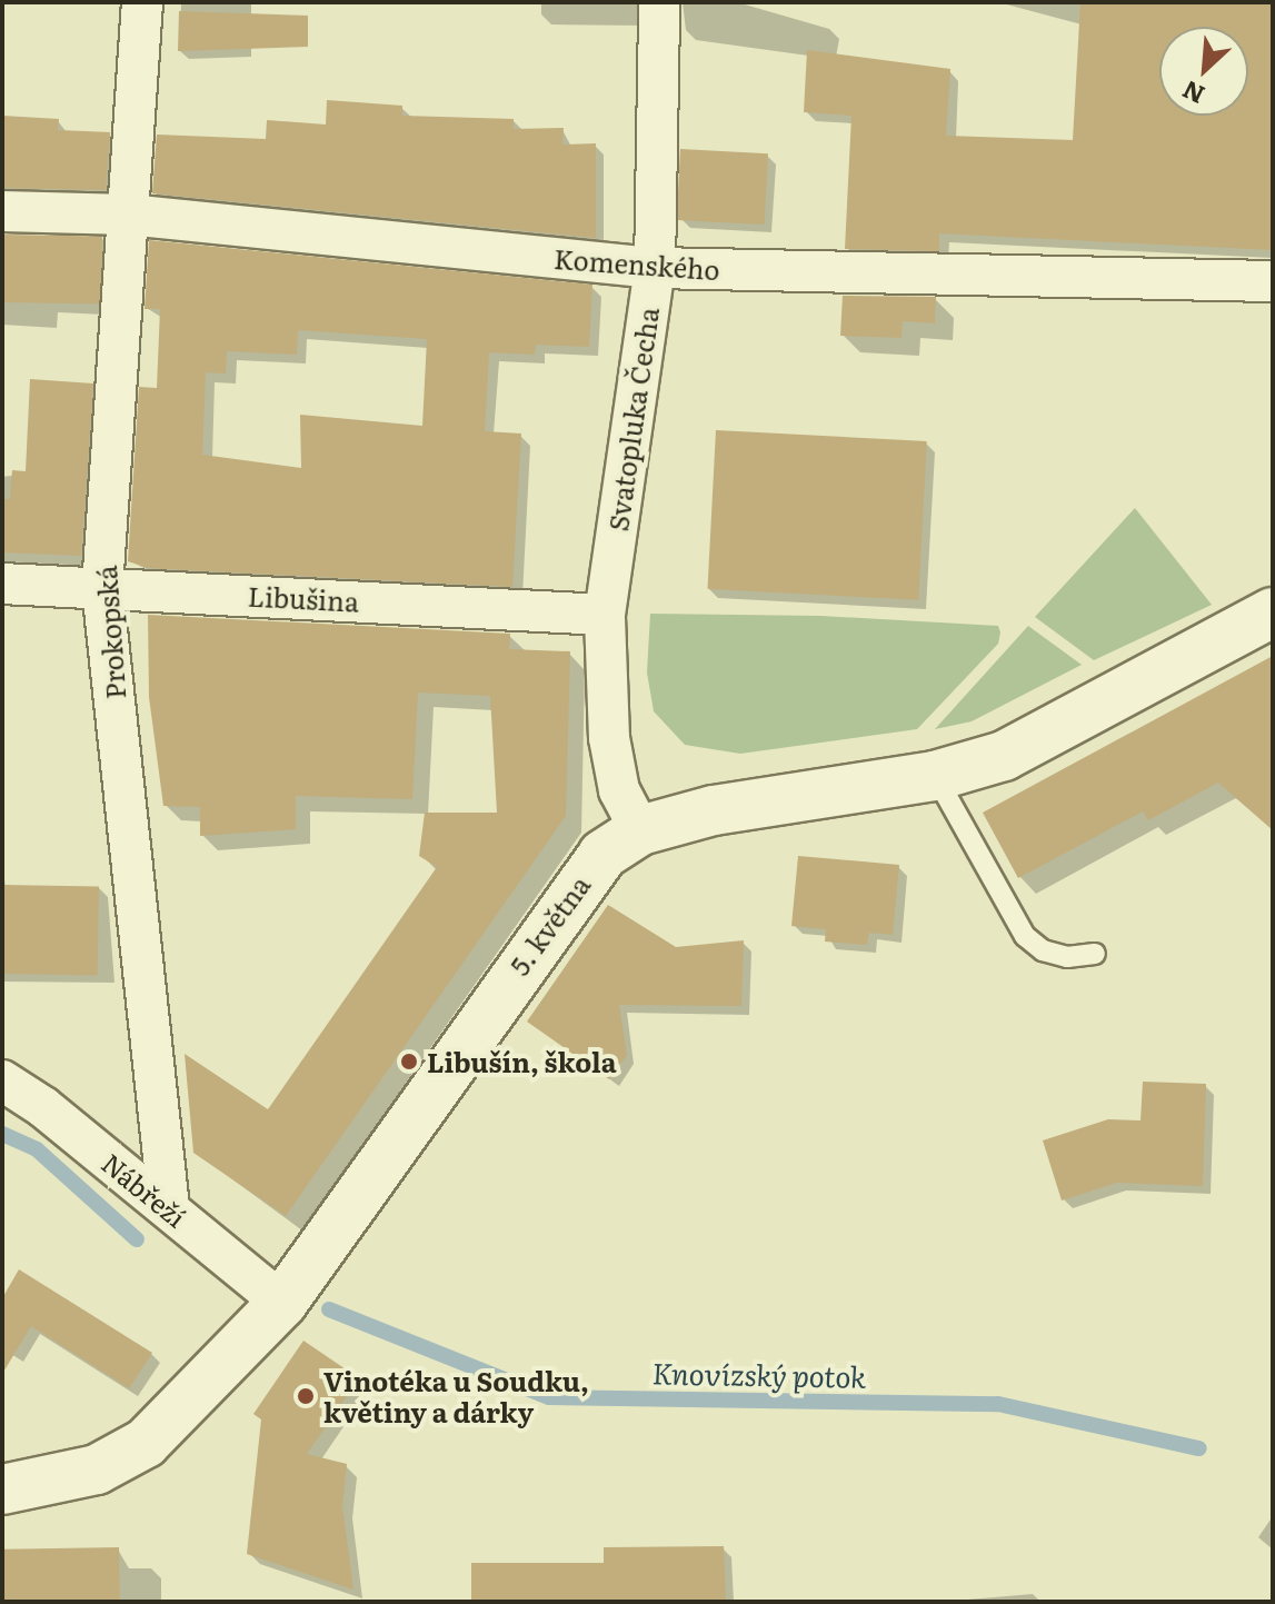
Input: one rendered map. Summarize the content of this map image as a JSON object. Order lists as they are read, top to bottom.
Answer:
{
  "streets": {
    "street": [
      "Komenského",
      "Svatopluka Čecha",
      "Libušina",
      "Prokopská",
      "5. května",
      "Nábřeží"
    ]
  },
  "crossings": [
    ["Komenského", "Svatopluka Čecha"],
    ["Komenského", "Prokopská"],
    ["Svatopluka Čecha", "Libušina"],
    ["Svatopluka Čecha", "5. května"],
    ["Libušina", "Prokopská"],
    ["Prokopská", "Nábřeží"],
    ["5. května", "Nábřeží"]
  ],
  "water": ["Knovízský potok"],
  "places": ["Libušín, škola", "Vinotéka u Soudku, květiny a dárky"],
  "north": "bottom left"
}
